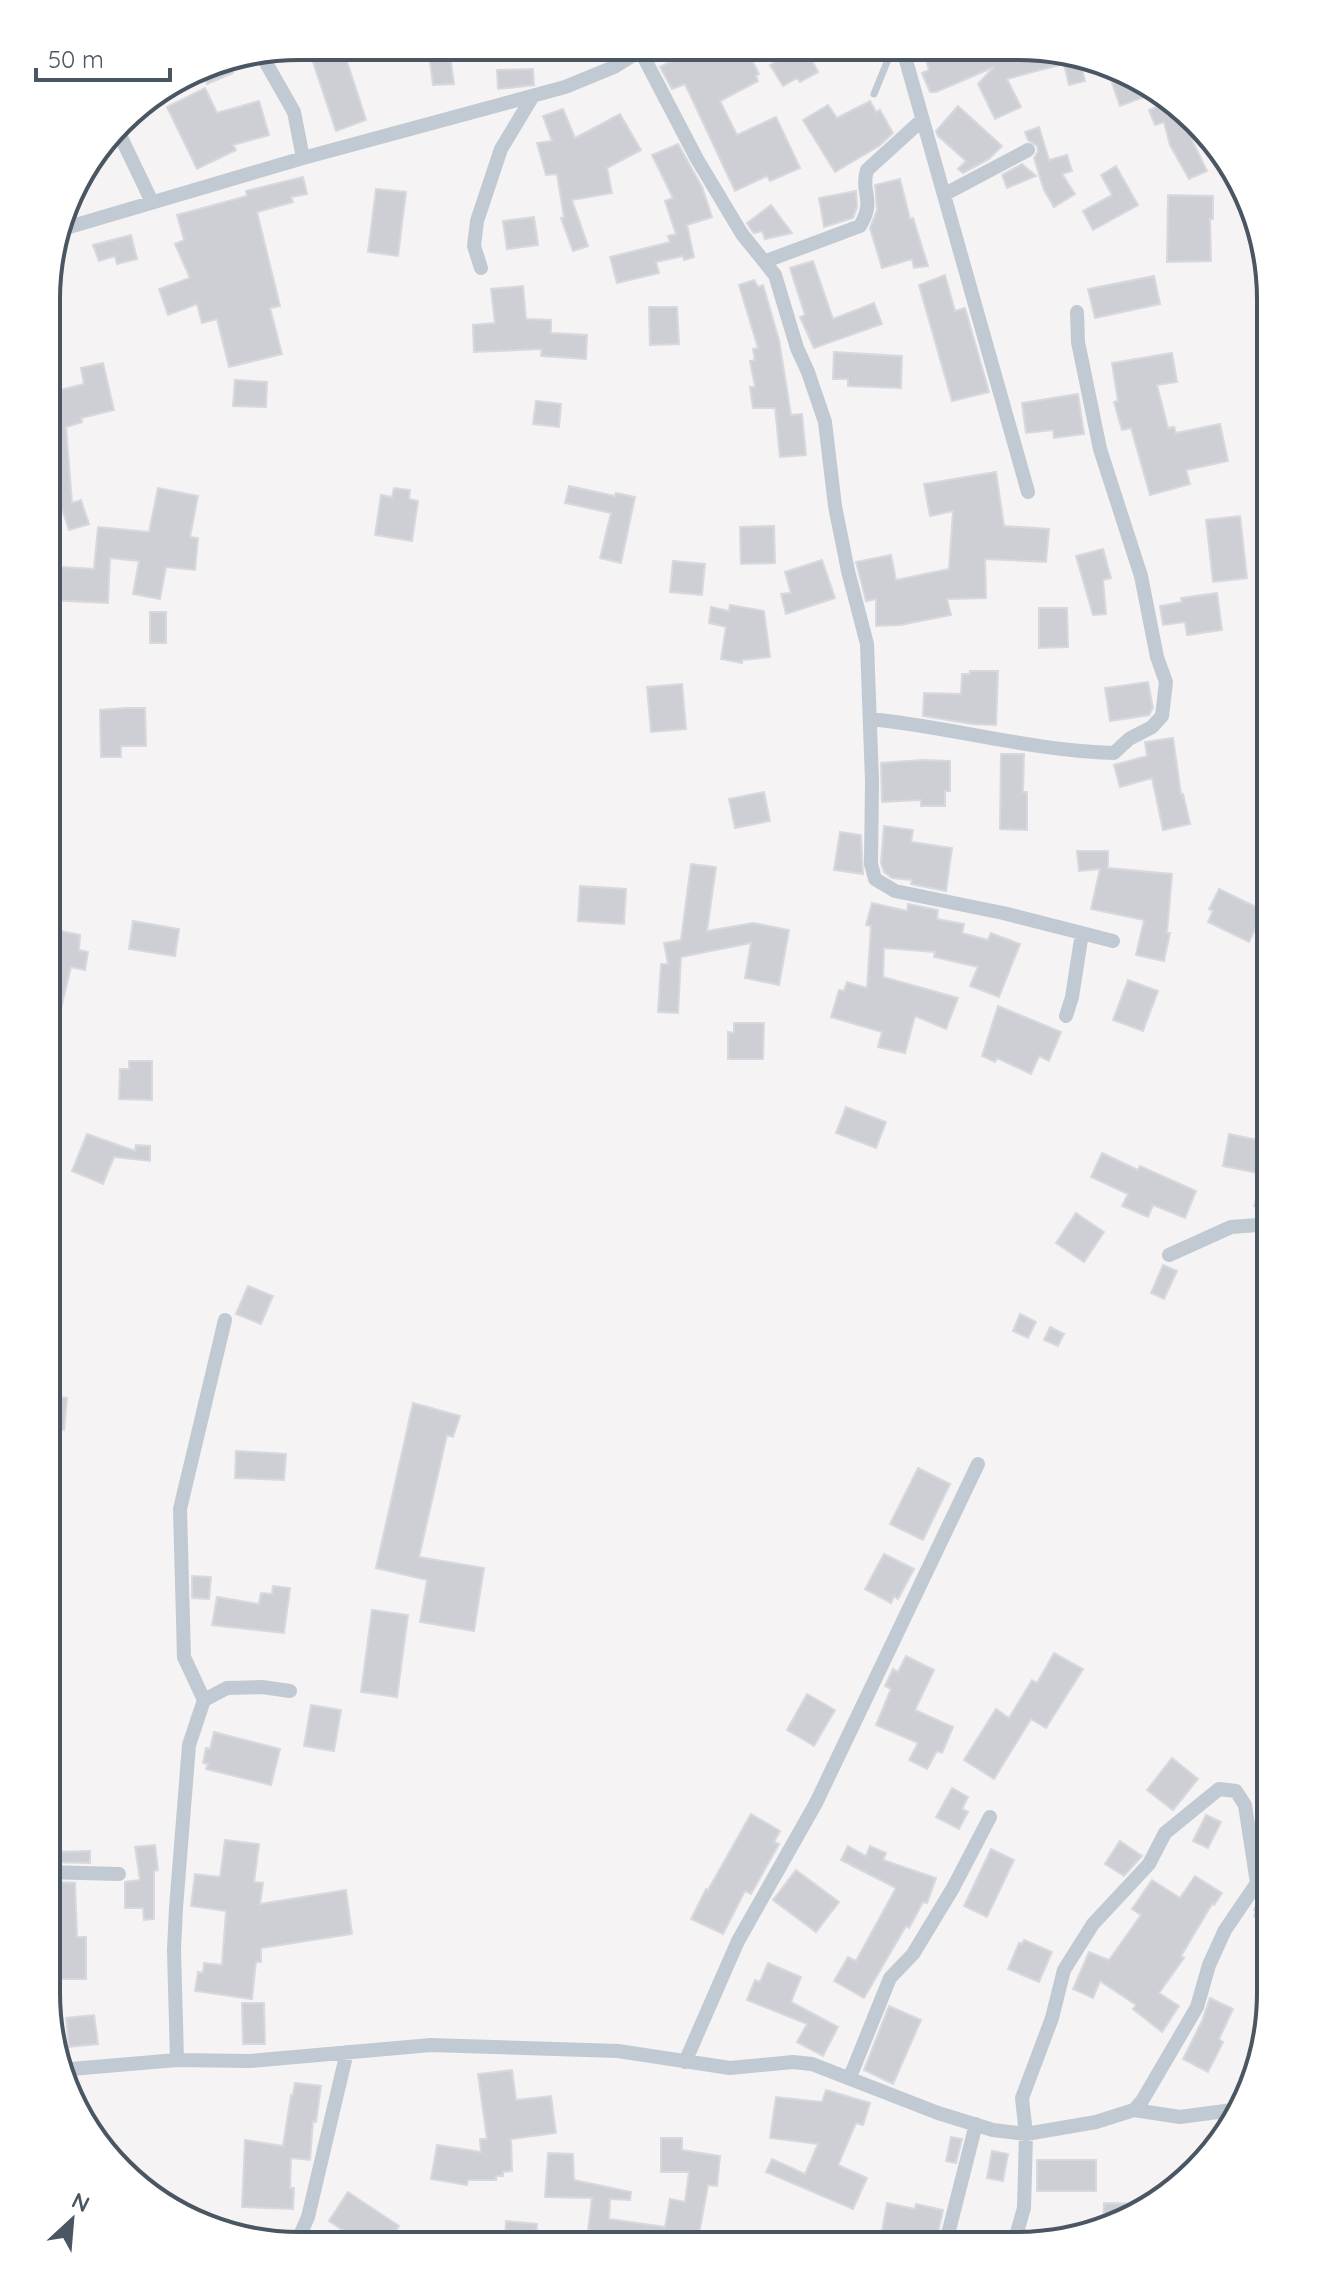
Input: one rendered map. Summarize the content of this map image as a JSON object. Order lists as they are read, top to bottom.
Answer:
{
  "scale_bar": "50 m",
  "north": "top right"
}
